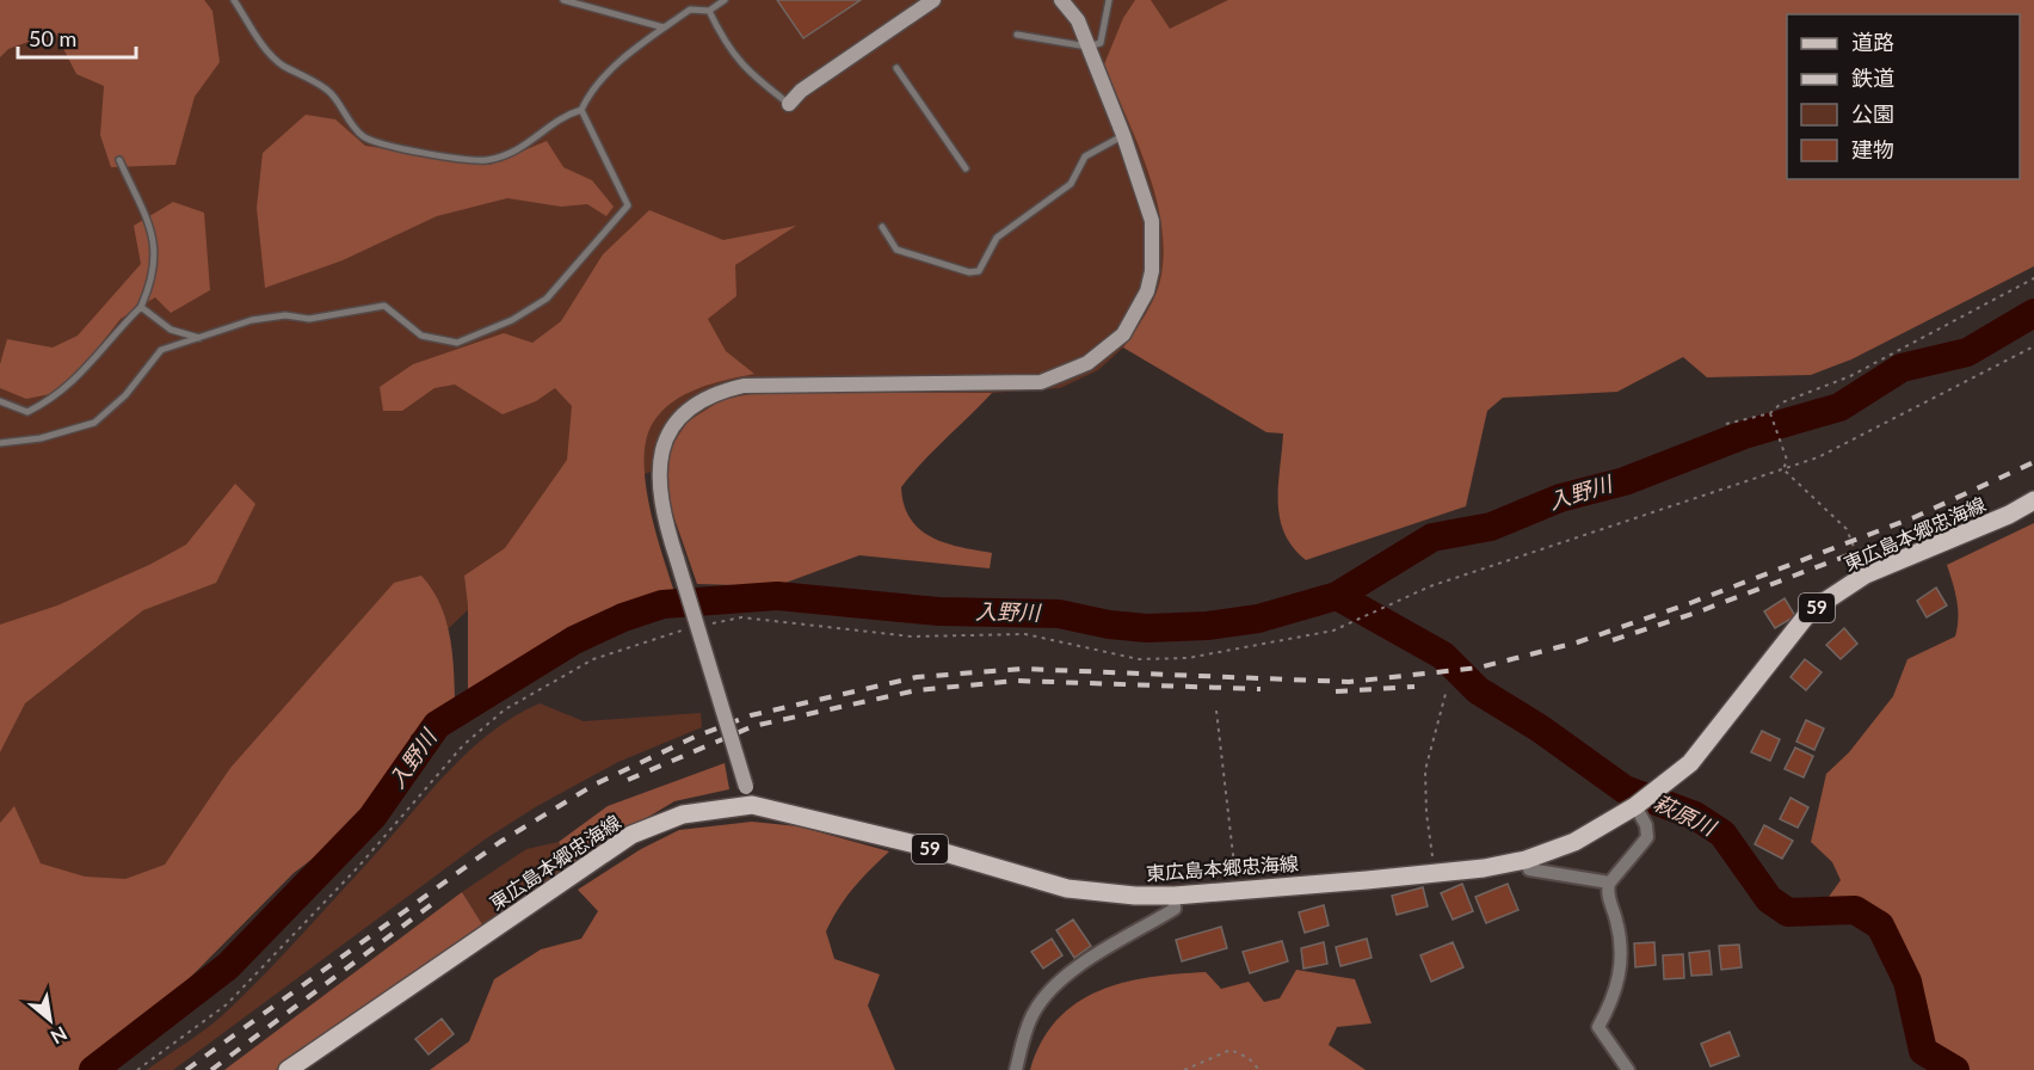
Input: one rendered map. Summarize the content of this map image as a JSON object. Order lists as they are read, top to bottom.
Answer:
{
  "streets": {
    "main road": ["東広島本郷忠海線", "59"]
  },
  "water": ["入野川", "萩原川"],
  "legend": [
    "道路",
    "鉄道",
    "公園",
    "建物"
  ],
  "scale_bar": "50 m",
  "north": "bottom right"
}
